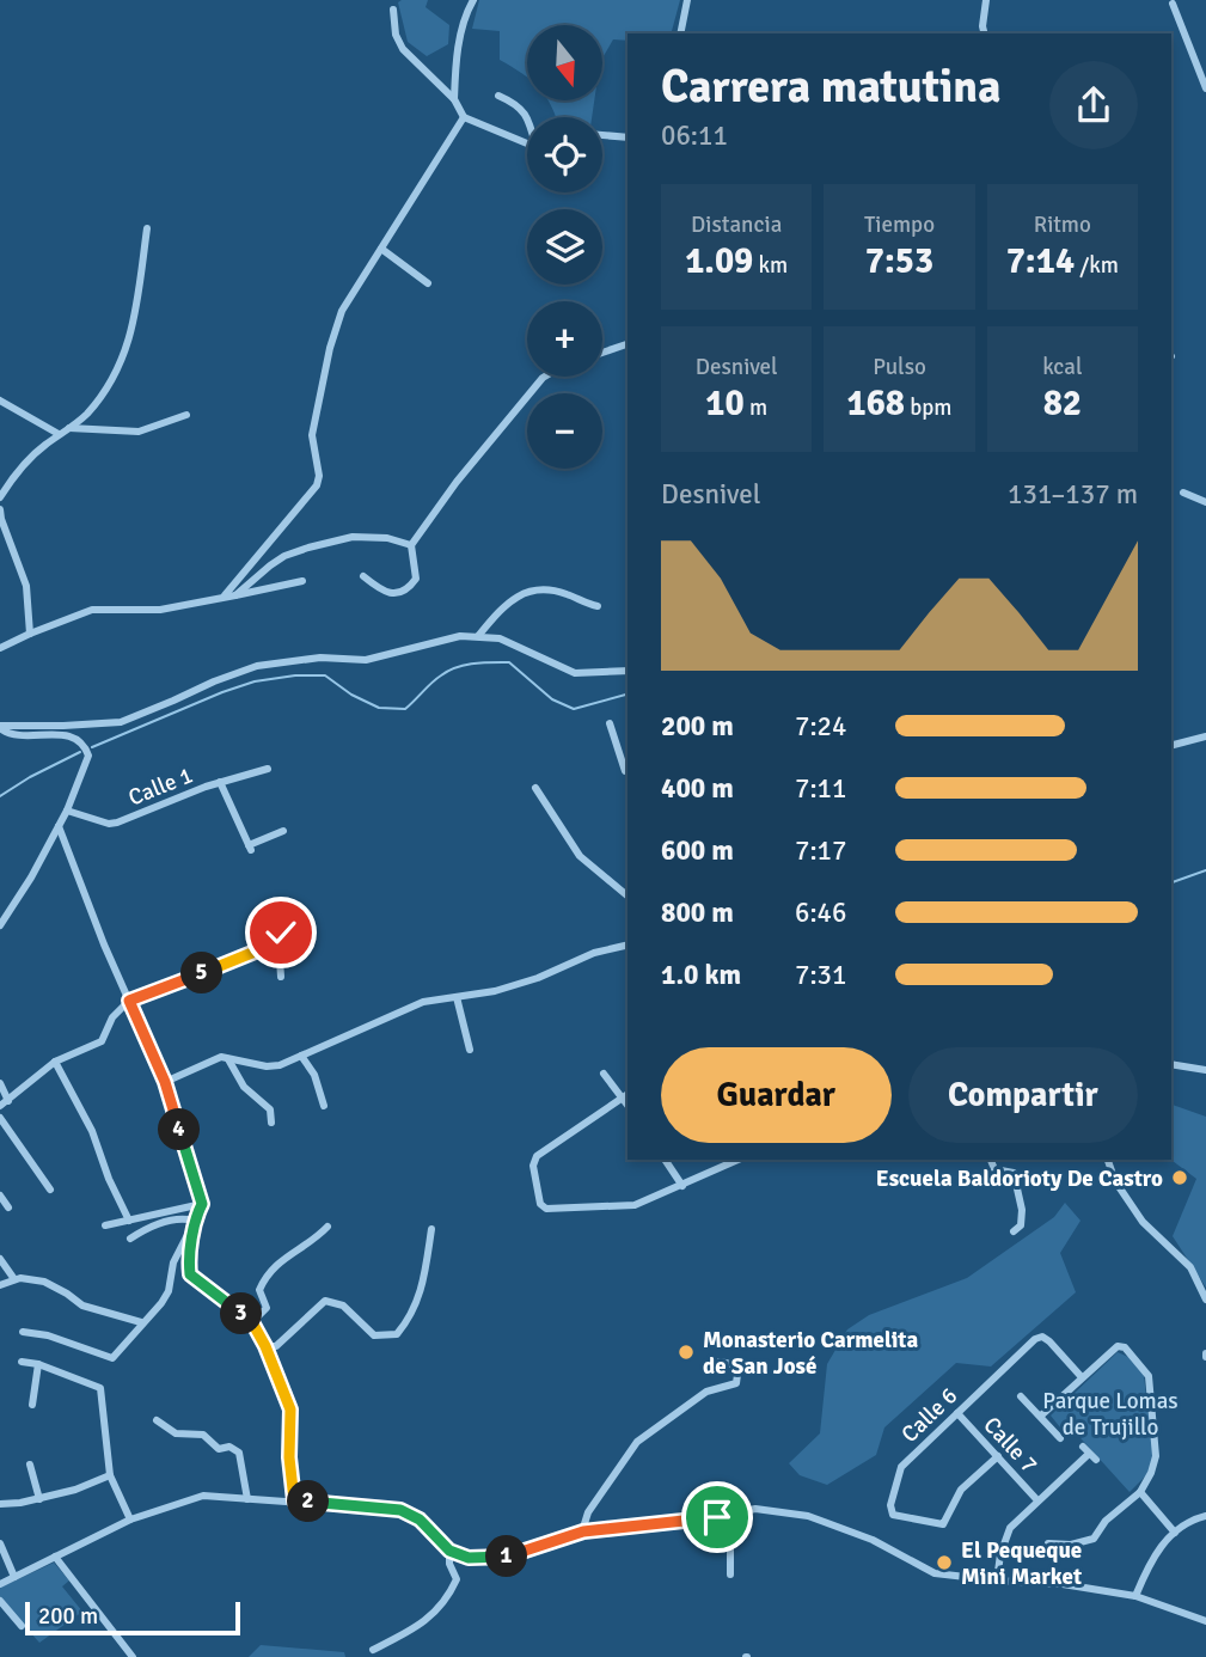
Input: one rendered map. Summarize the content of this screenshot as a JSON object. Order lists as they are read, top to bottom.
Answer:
{
  "streets": {
    "street": ["Calle 1", "Calle 6", "Calle 7"]
  },
  "crossings": [
    ["Calle 6", "Calle 7"]
  ],
  "parks": ["Parque Lomas de Trujillo"],
  "places": ["Escuela Baldorioty De Castro", "Monasterio Carmelita de San José", "El Pequeque Mini Market"],
  "scale_bar": "200 m",
  "north": "bottom",
  "page": {
    "map_buttons": ["+", "−"],
    "heading": ["Carrera matutina", "06:11"],
    "stats": [
      ["Distancia", "1.09 km"],
      ["Tiempo", "7:53"],
      ["Ritmo", "7:14 /km"],
      ["Desnivel", "10 m"],
      ["Pulso", "168 bpm"],
      ["kcal", "82"]
    ],
    "chart": ["Desnivel", "131–137 m"],
    "list": [
      {
        "name": "200 m",
        "note": "7:24"
      },
      {
        "name": "400 m",
        "note": "7:11"
      },
      {
        "name": "600 m",
        "note": "7:17"
      },
      {
        "name": "800 m",
        "note": "6:46"
      },
      {
        "name": "1.0 km",
        "note": "7:31"
      }
    ],
    "pins": [
      "5",
      "4",
      "3",
      "2",
      "1"
    ],
    "buttons": ["Guardar", "Compartir"],
    "scale": "200 m"
  }
}
